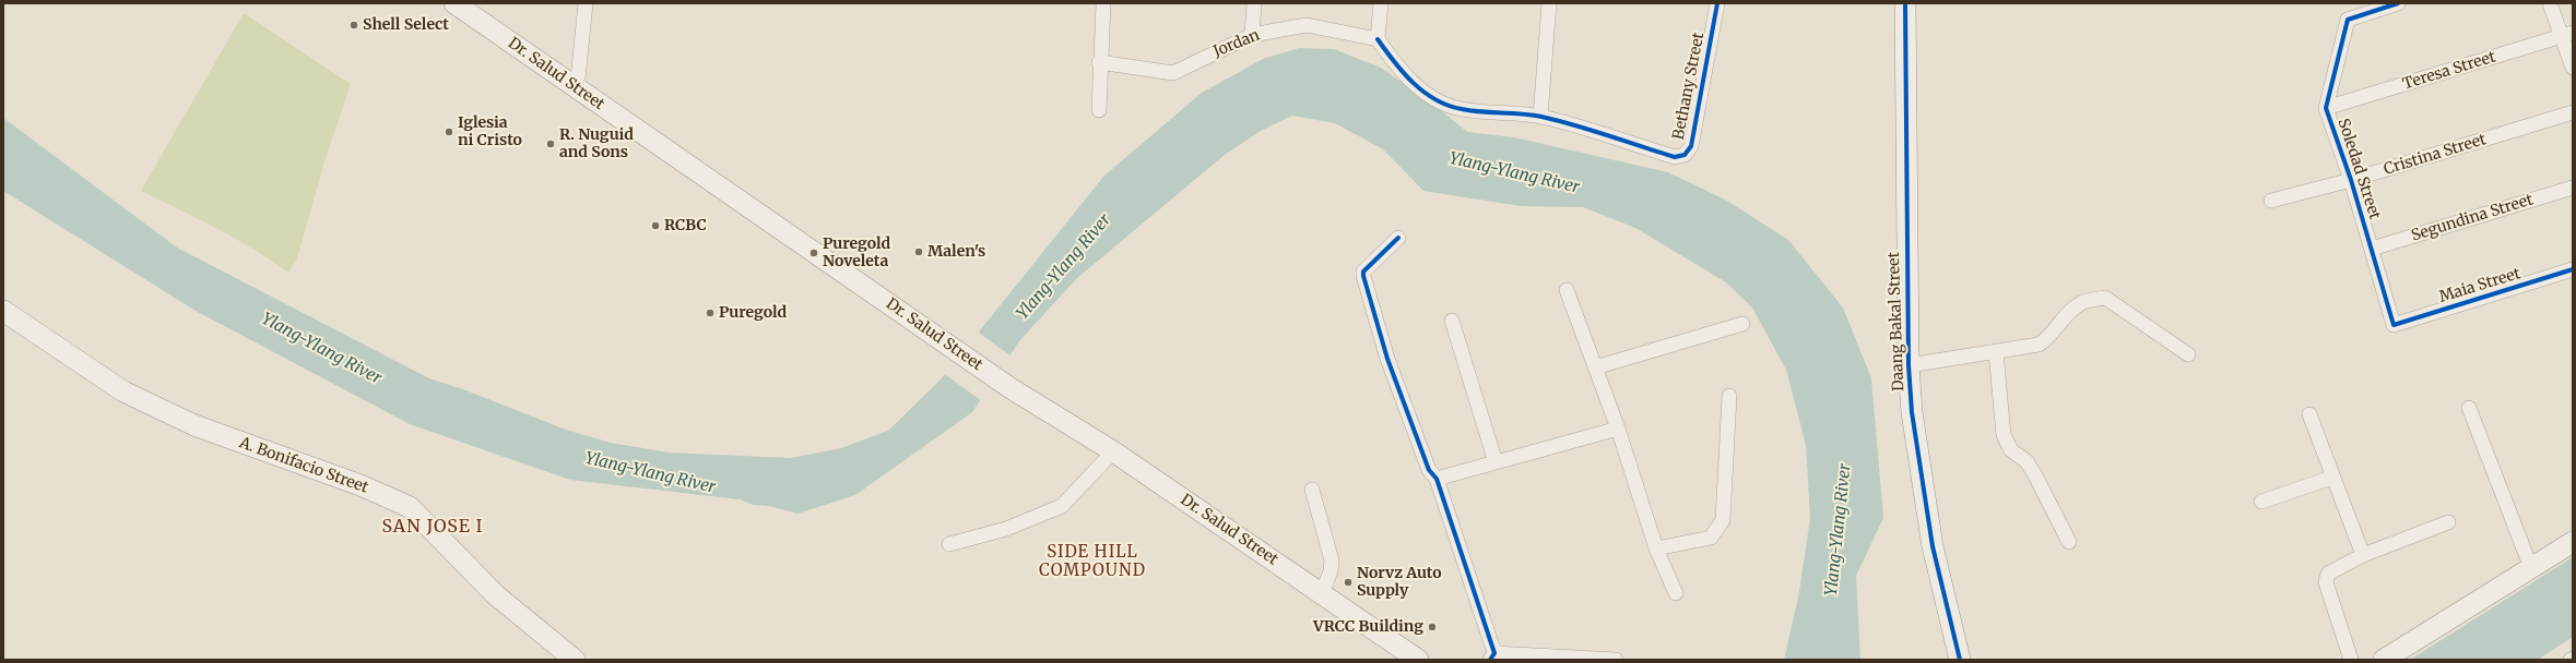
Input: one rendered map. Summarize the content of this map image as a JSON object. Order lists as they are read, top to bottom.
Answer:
{
  "streets": {
    "main road": ["Dr. Salud Street", "Daang Bakal Street", "A. Bonifacio Street"],
    "street": [
      "Jordan",
      "Teresa Street",
      "Bethany Street",
      "Cristina Street",
      "Soledad Street",
      "Segundina Street",
      "Maia Street"
    ]
  },
  "crossings": [
    ["Jordan", "Bethany Street"],
    ["Teresa Street", "Soledad Street"],
    ["Cristina Street", "Soledad Street"],
    ["Soledad Street", "Segundina Street"],
    ["Soledad Street", "Maia Street"]
  ],
  "districts": ["SAN JOSE I", "SIDE HILL COMPOUND"],
  "water": ["Ylang-Ylang River"],
  "places": [
    "Shell Select",
    "Iglesia ni Cristo",
    "R. Nuguid and Sons",
    "RCBC",
    "Malen's",
    "Puregold Noveleta",
    "Puregold",
    "Norvz Auto Supply",
    "VRCC Building"
  ]
}
